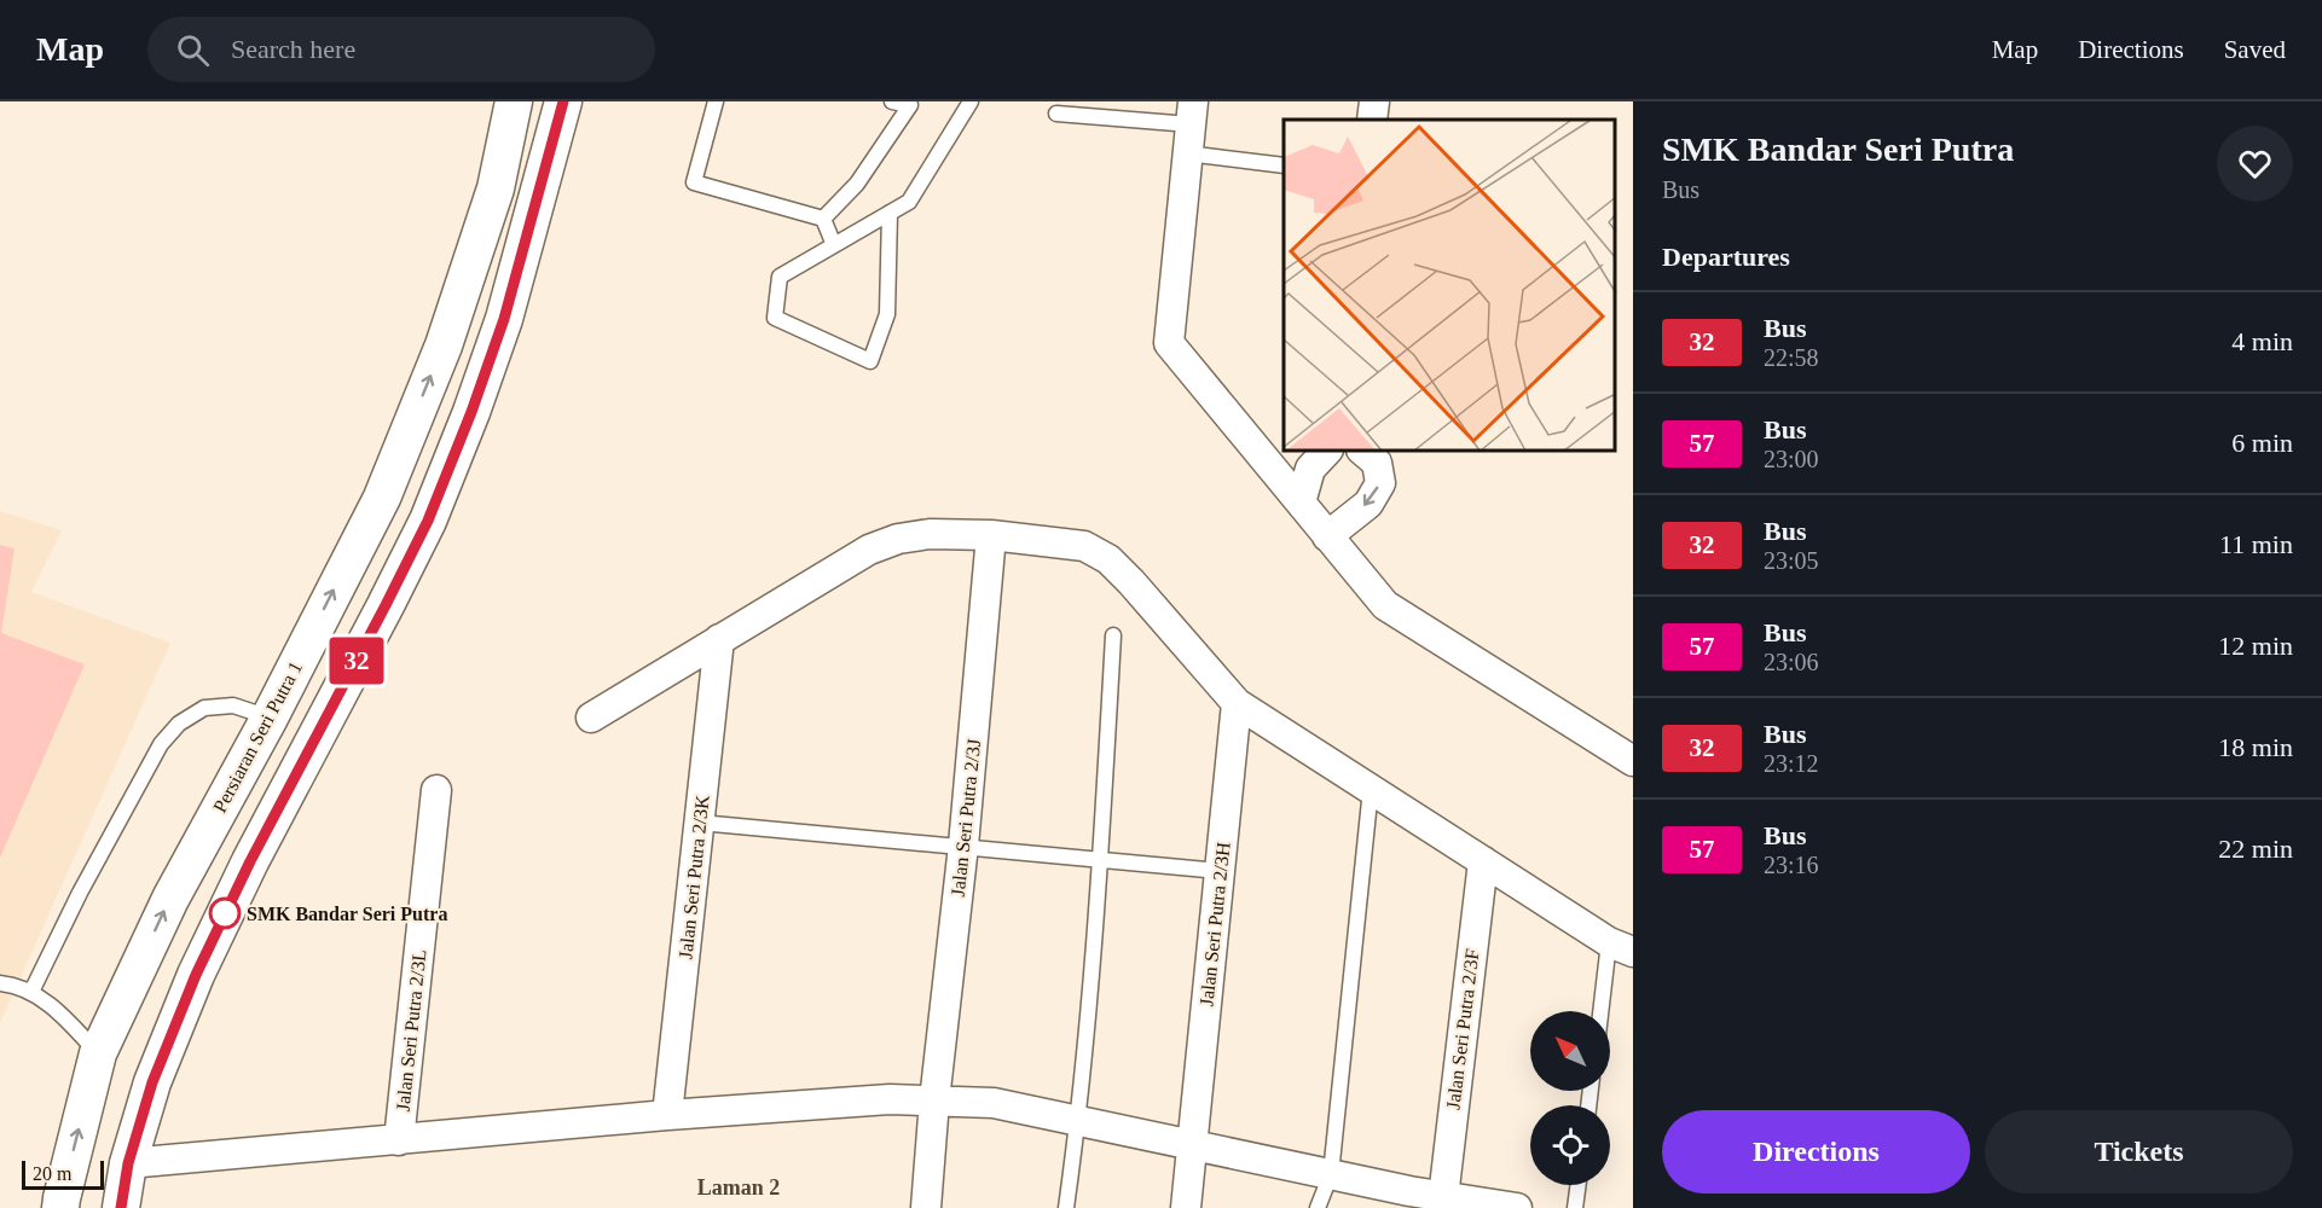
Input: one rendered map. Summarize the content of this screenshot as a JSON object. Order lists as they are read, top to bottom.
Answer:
{
  "streets": {
    "street": [
      "Persiaran Seri Putra 1",
      "Jalan Seri Putra 2/3J",
      "Jalan Seri Putra 2/3K",
      "Jalan Seri Putra 2/3H",
      "Jalan Seri Putra 2/3F",
      "Jalan Seri Putra 2/3L"
    ]
  },
  "districts": ["Laman 2"],
  "places": ["SMK Bandar Seri Putra"],
  "lines": ["bus line 32"],
  "scale_bar": "20 m",
  "north": "top left",
  "page": {
    "header": "Map",
    "search": "Search here",
    "nav": ["Map", "Directions", "Saved"],
    "on_map": "32",
    "heading": [
      ["SMK Bandar Seri Putra", "Bus"],
      "Departures"
    ],
    "list": [
      {
        "mark": "32",
        "name": "Bus",
        "note": "22:58",
        "value": "4 min"
      },
      {
        "mark": "57",
        "name": "Bus",
        "note": "23:00",
        "value": "6 min"
      },
      {
        "mark": "32",
        "name": "Bus",
        "note": "23:05",
        "value": "11 min"
      },
      {
        "mark": "57",
        "name": "Bus",
        "note": "23:06",
        "value": "12 min"
      },
      {
        "mark": "32",
        "name": "Bus",
        "note": "23:12",
        "value": "18 min"
      },
      {
        "mark": "57",
        "name": "Bus",
        "note": "23:16",
        "value": "22 min"
      }
    ],
    "buttons": ["Directions", "Tickets"],
    "scale": "20 m"
  }
}
